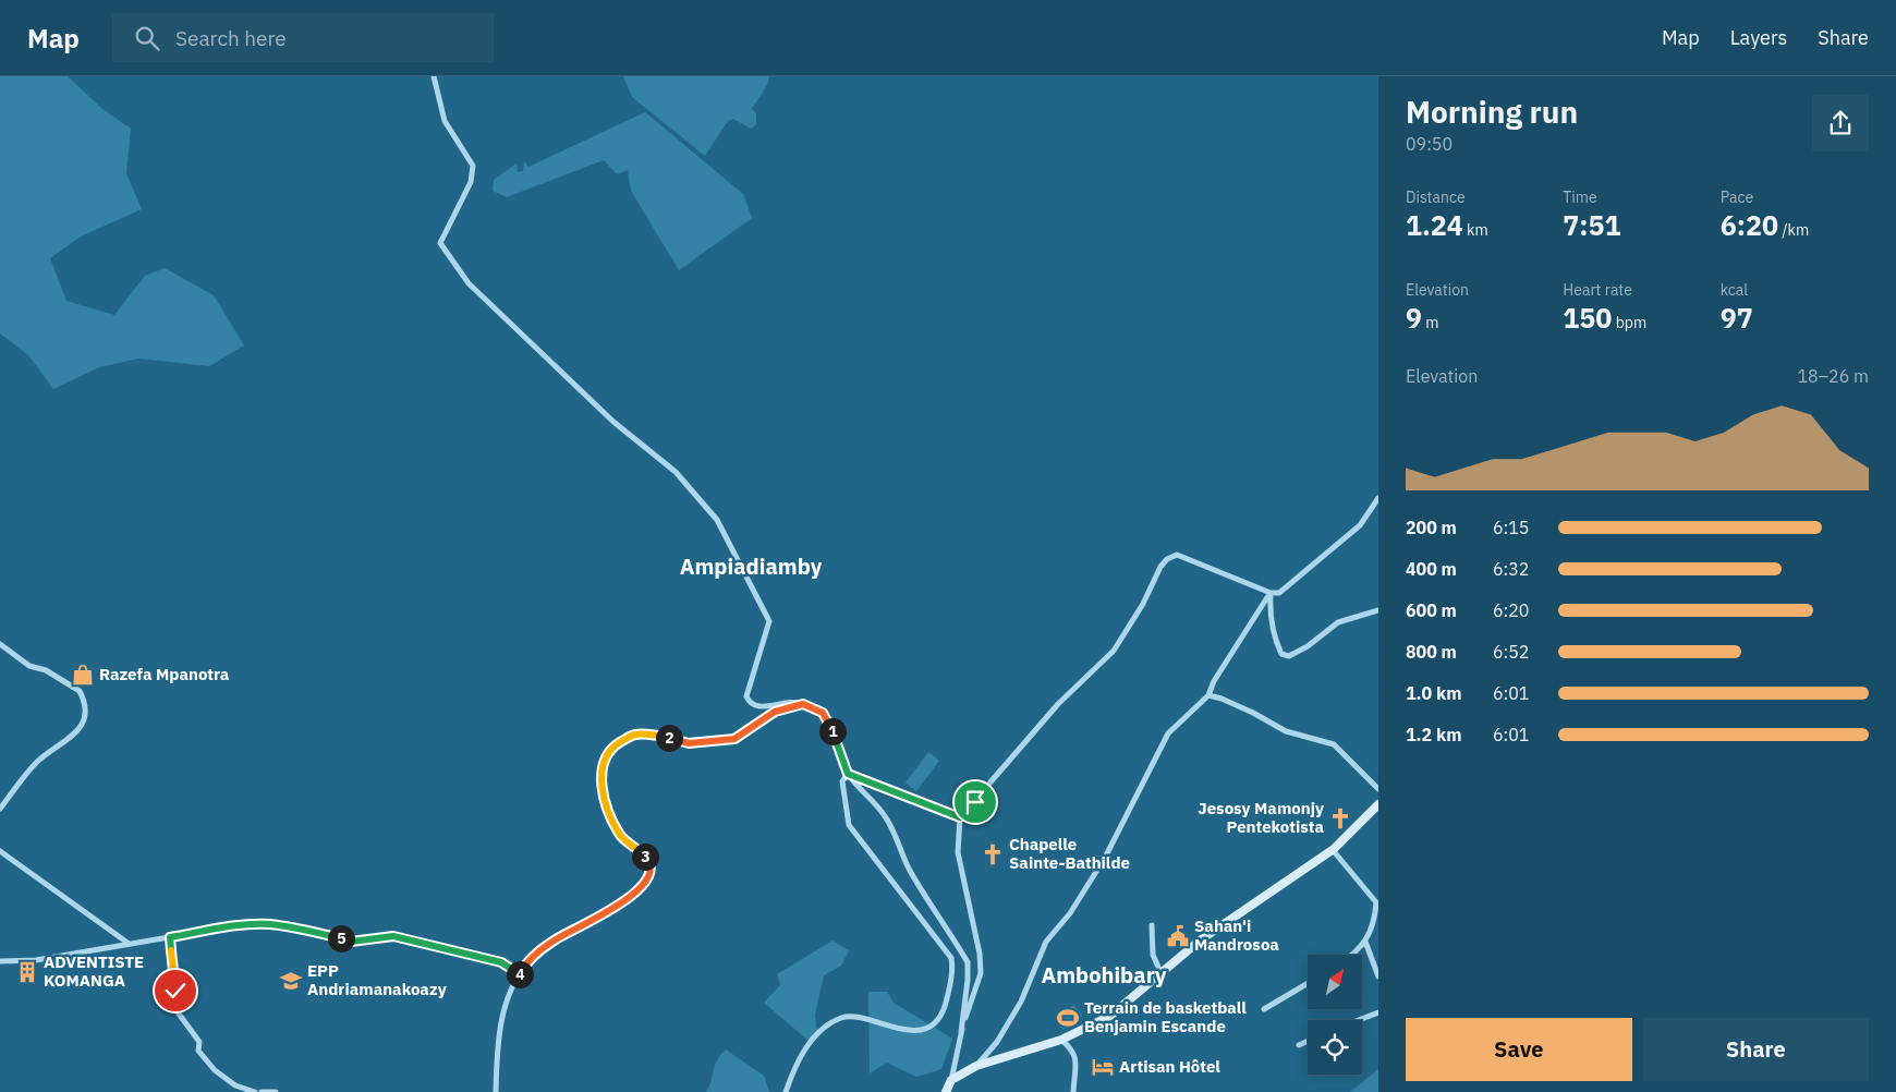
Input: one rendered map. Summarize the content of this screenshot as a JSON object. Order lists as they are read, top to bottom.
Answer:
{
  "districts": ["Ampiadiamby", "Ambohibary"],
  "places": {
    "shop": ["Razefa Mpanotra"],
    "church": ["Jesosy Mamonjy Pentekotista", "Chapelle Sainte-Bathilde"],
    "public building": ["Sahan'i Mandrosoa"],
    "building": ["ADVENTISTE KOMANGA"],
    "school or university": ["EPP Andriamanakoazy"],
    "sports": ["Terrain de basketball Benjamin Escande"],
    "hotel": ["Artisan Hôtel"]
  },
  "north": "top right",
  "page": {
    "header": "Map",
    "search": "Search here",
    "nav": ["Map", "Layers", "Share"],
    "heading": ["Morning run", "09:50"],
    "stats": [
      ["Distance", "1.24 km"],
      ["Time", "7:51"],
      ["Pace", "6:20 /km"],
      ["Elevation", "9 m"],
      ["Heart rate", "150 bpm"],
      ["kcal", "97"]
    ],
    "chart": ["Elevation", "18–26 m"],
    "list": [
      {
        "name": "200 m",
        "note": "6:15"
      },
      {
        "name": "400 m",
        "note": "6:32"
      },
      {
        "name": "600 m",
        "note": "6:20"
      },
      {
        "name": "800 m",
        "note": "6:52"
      },
      {
        "name": "1.0 km",
        "note": "6:01"
      },
      {
        "name": "1.2 km",
        "note": "6:01"
      }
    ],
    "pins": [
      "1",
      "2",
      "3",
      "5",
      "4"
    ],
    "buttons": ["Save", "Share"]
  }
}
